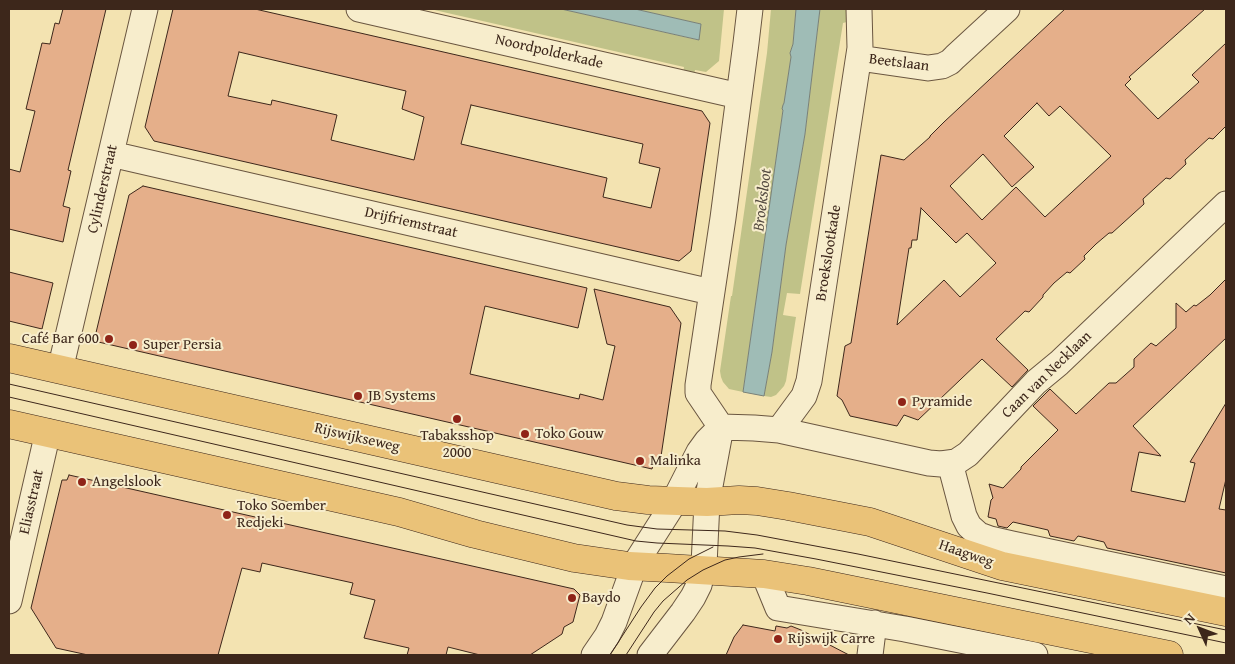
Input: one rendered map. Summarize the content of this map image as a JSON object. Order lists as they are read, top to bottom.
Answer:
{
  "streets": {
    "main road": ["Rijswijkseweg", "Haagweg"],
    "street": [
      "Noordpolderkade",
      "Beetslaan",
      "Cylinderstraat",
      "Drijfriemstraat",
      "Broekslootkade",
      "Caan van Necklaan",
      "Eliasstraat"
    ]
  },
  "crossings": [
    ["Beetslaan", "Broekslootkade"],
    ["Cylinderstraat", "Drijfriemstraat"],
    ["Cylinderstraat", "Rijswijkseweg"],
    ["Caan van Necklaan", "Haagweg"],
    ["Rijswijkseweg", "Haagweg"]
  ],
  "water": ["Broeksloot"],
  "places": [
    "Café Bar 600",
    "Super Persia",
    "JB Systems",
    "Pyramide",
    "Tabaksshop 2000",
    "Toko Gouw",
    "Malinka",
    "Angelslook",
    "Toko Soember Redjeki",
    "Baydo",
    "Rijswijk Carre"
  ],
  "north": "top left"
}
